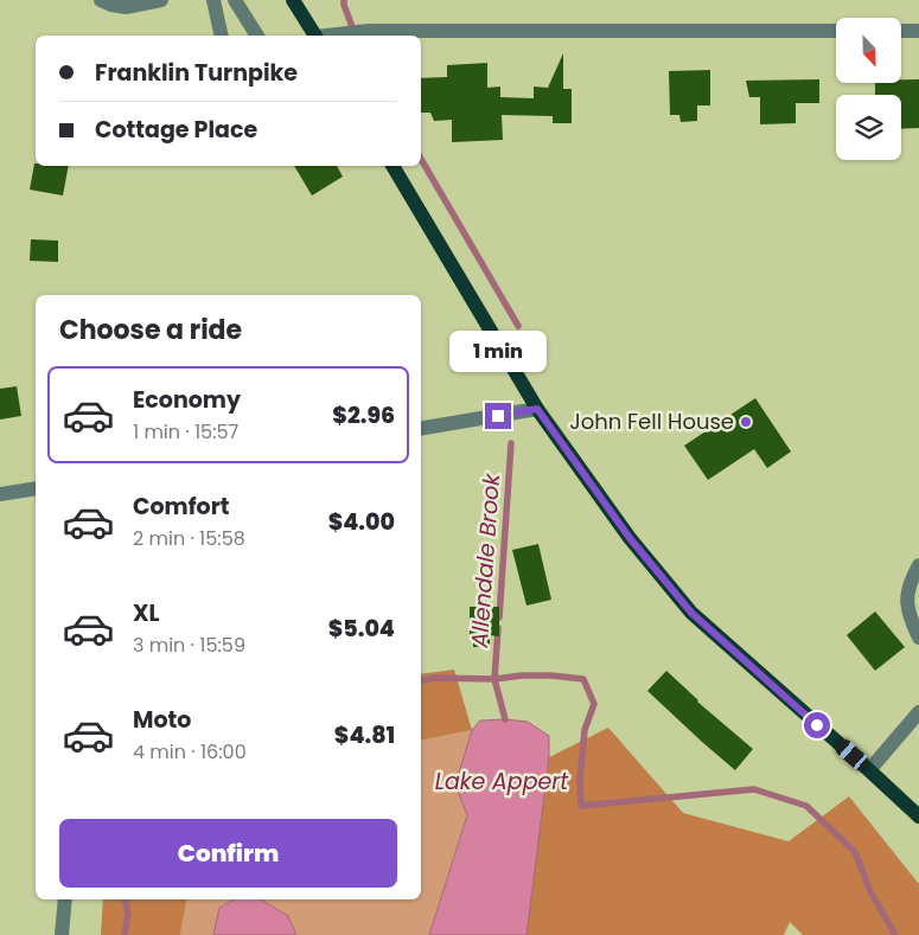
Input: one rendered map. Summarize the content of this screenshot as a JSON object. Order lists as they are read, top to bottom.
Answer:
{
  "water": ["Allendale Brook", "Lake Appert"],
  "places": ["John Fell House"],
  "north": "bottom",
  "page": {
    "banner": ["Franklin Turnpike", "Cottage Place"],
    "heading": "Choose a ride",
    "bubble": "1 min",
    "list": [
      {
        "name": "Economy",
        "note": "1 min · 15:57",
        "value": "$2.96"
      },
      {
        "name": "Comfort",
        "note": "2 min · 15:58",
        "value": "$4.00"
      },
      {
        "name": "XL",
        "note": "3 min · 15:59",
        "value": "$5.04"
      },
      {
        "name": "Moto",
        "note": "4 min · 16:00",
        "value": "$4.81"
      }
    ],
    "buttons": "Confirm"
  }
}
